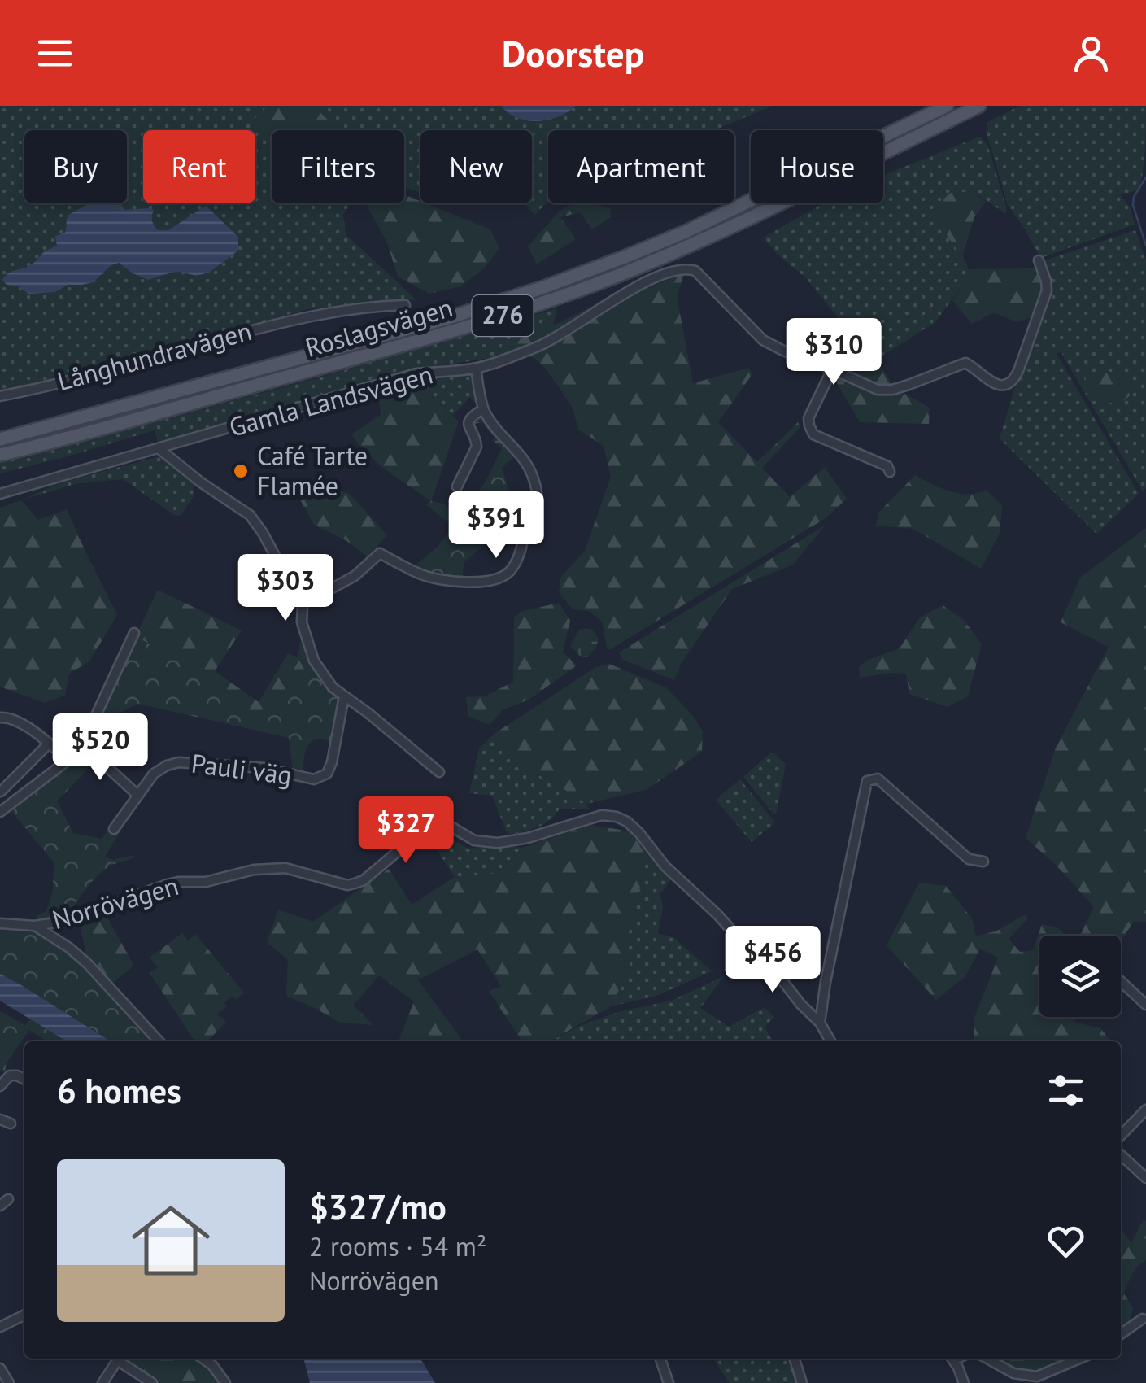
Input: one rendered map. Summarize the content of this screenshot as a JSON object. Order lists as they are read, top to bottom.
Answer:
{
  "streets": {
    "main road": ["276", "Roslagsvägen"],
    "street": [
      "Långhundravägen",
      "Gamla Landsvägen",
      "Pauli väg",
      "Norrövägen"
    ]
  },
  "places": ["Café Tarte Flamée"],
  "page": {
    "header": "Doorstep",
    "chip": [
      "Buy",
      "Rent",
      "Filters",
      "New",
      "Apartment",
      "House"
    ],
    "price": [
      "$310",
      "$391",
      "$303",
      "$520",
      "$327",
      "$456"
    ],
    "heading": "6 homes",
    "list": [
      {
        "name": "$327/mo",
        "note": "2 rooms · 54 m² · Norrövägen"
      }
    ]
  }
}
